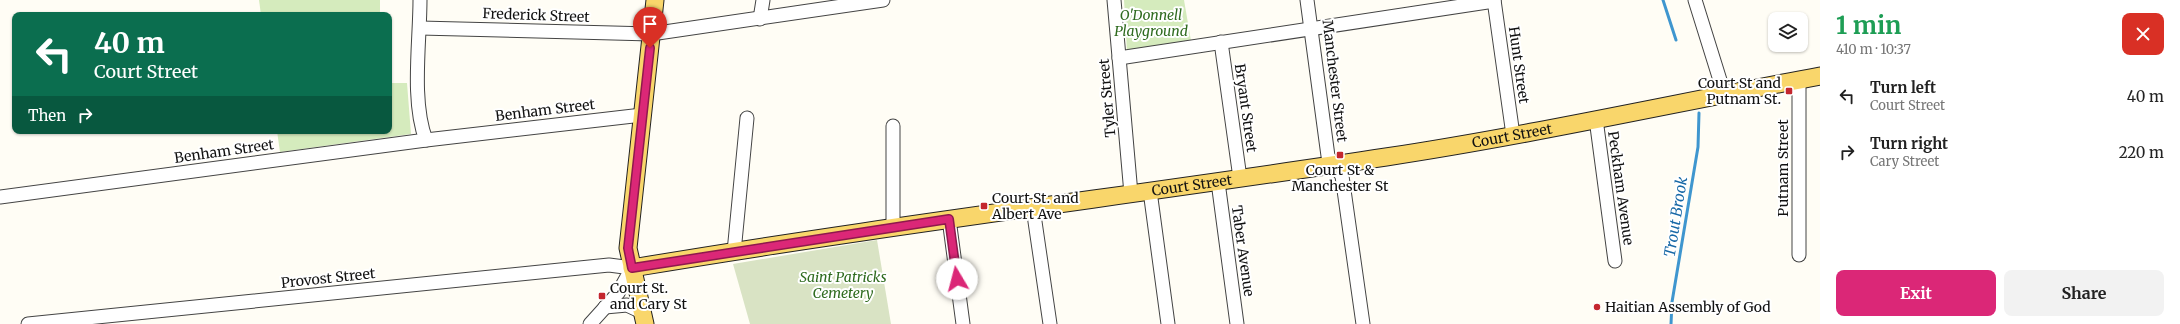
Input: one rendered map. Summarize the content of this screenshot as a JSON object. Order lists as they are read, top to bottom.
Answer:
{
  "streets": {
    "main road": ["Court Street"],
    "street": [
      "Frederick Street",
      "Hunt Street",
      "Manchester Street",
      "Tyler Street",
      "Bryant Street",
      "Benham Street",
      "Putnam Street",
      "Peckham Avenue",
      "Taber Avenue",
      "Provost Street"
    ]
  },
  "crossings": [
    ["Hunt Street", "Court Street"],
    ["Manchester Street", "Court Street"],
    ["Tyler Street", "Court Street"],
    ["Bryant Street", "Court Street"],
    ["Court Street", "Putnam Street"],
    ["Court Street", "Peckham Avenue"],
    ["Court Street", "Taber Avenue"],
    ["Court Street", "Provost Street"]
  ],
  "water": ["Trout Brook"],
  "parks": ["O'Donnell Playground", "Saint Patricks Cemetery"],
  "places": {
    "transit": [
      "Court St and Putnam St.",
      "Court St & Manchester St",
      "Court St. and Albert Ave",
      "Court St. and Cary St"
    ],
    "other": ["Haitian Assembly of God"]
  },
  "page": {
    "heading": ["1 min", "410 m · 10:37"],
    "turn": ["40 m", "Court Street"],
    "list": [
      {
        "name": "Turn left",
        "note": "Court Street",
        "value": "40 m"
      },
      {
        "name": "Turn right",
        "note": "Cary Street",
        "value": "220 m"
      }
    ],
    "then": "Then",
    "buttons": ["Exit", "Share"]
  }
}
